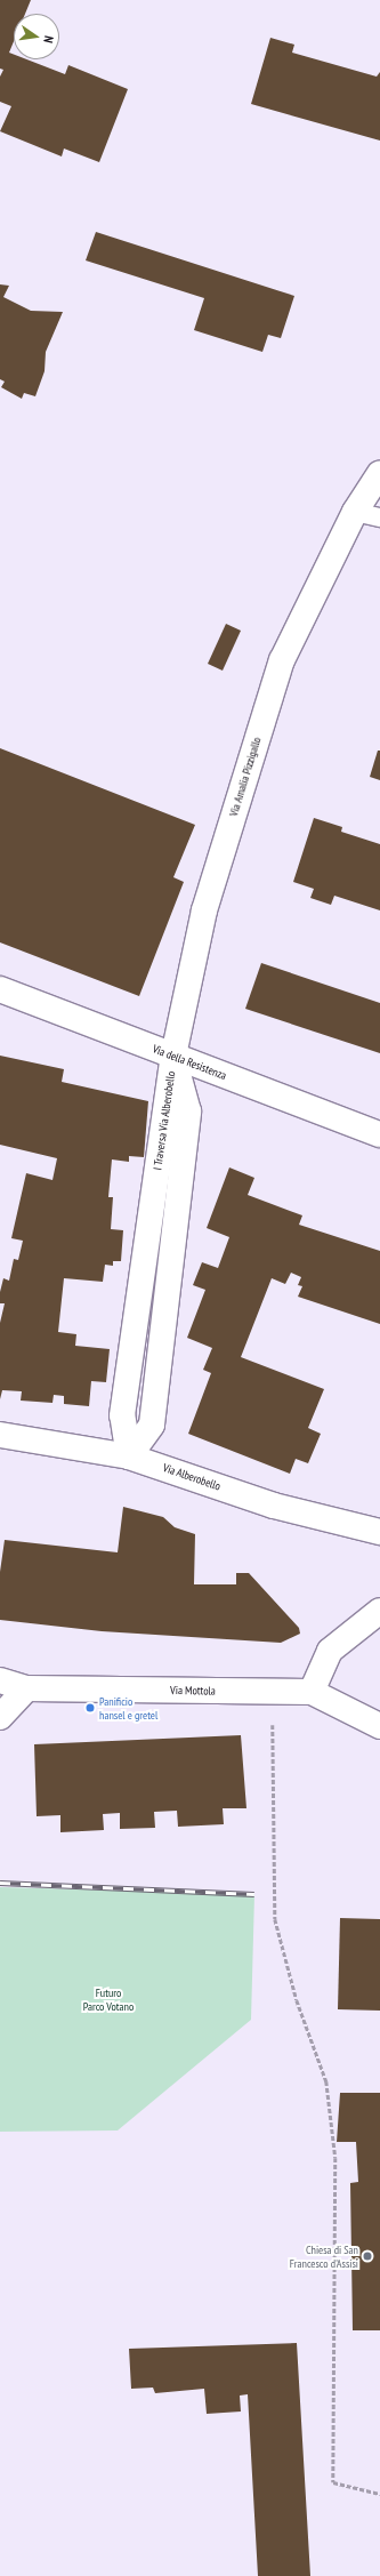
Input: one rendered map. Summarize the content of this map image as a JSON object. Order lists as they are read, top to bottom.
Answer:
{
  "streets": {
    "street": [
      "Via Amalia Pizzigallo",
      "Via della Resistenza",
      "I Traversa Via Alberobello",
      "Via Alberobello",
      "Via Mottola"
    ]
  },
  "crossings": [
    ["Via Amalia Pizzigallo", "Via della Resistenza"],
    ["Via Amalia Pizzigallo", "I Traversa Via Alberobello"],
    ["Via della Resistenza", "I Traversa Via Alberobello"],
    ["I Traversa Via Alberobello", "Via Alberobello"]
  ],
  "parks": ["Futuro Parco Votano"],
  "places": ["Panificio hansel e gretel", "Chiesa di San Francesco d'Assisi"],
  "north": "right"
}
